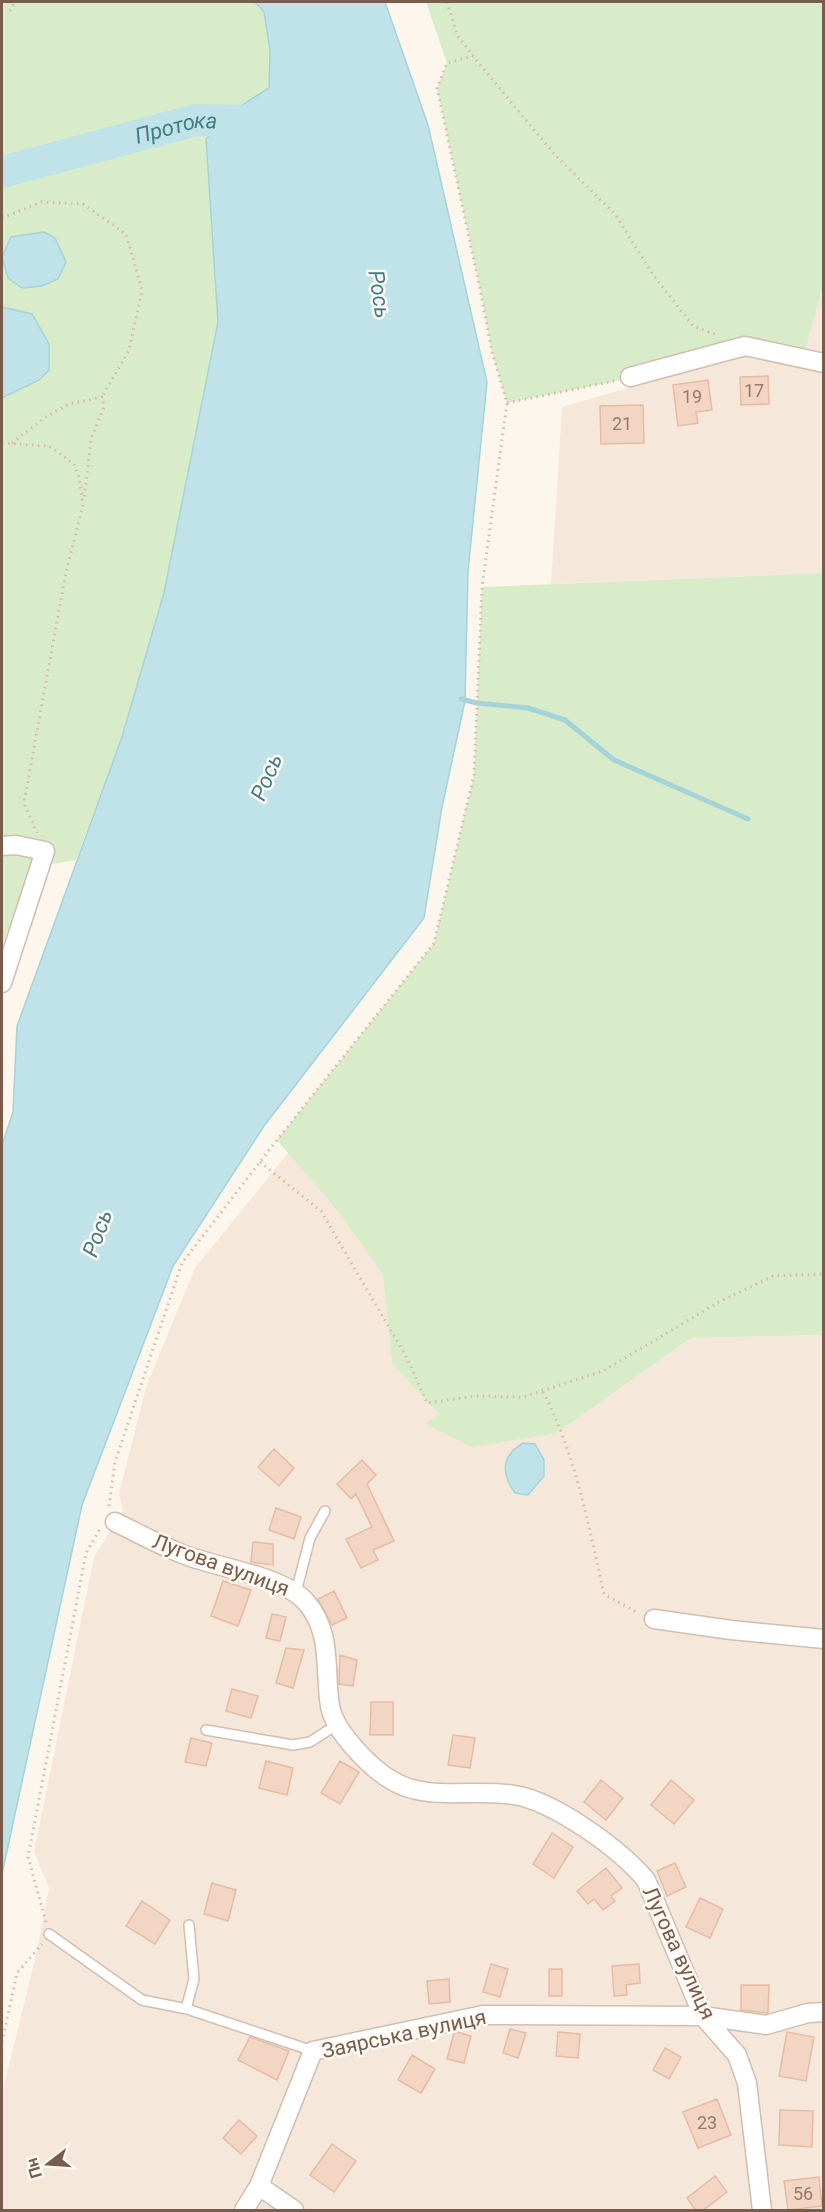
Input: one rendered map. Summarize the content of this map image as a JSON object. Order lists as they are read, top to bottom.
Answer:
{
  "streets": {
    "street": ["Лугова вулиця", "Заярська вулиця"]
  },
  "crossings": [
    ["Лугова вулиця", "Заярська вулиця"]
  ],
  "water": ["Протока", "Рось"],
  "house_numbers": [
    "17",
    "19",
    "21",
    "23",
    "56"
  ],
  "north": "left"
}
